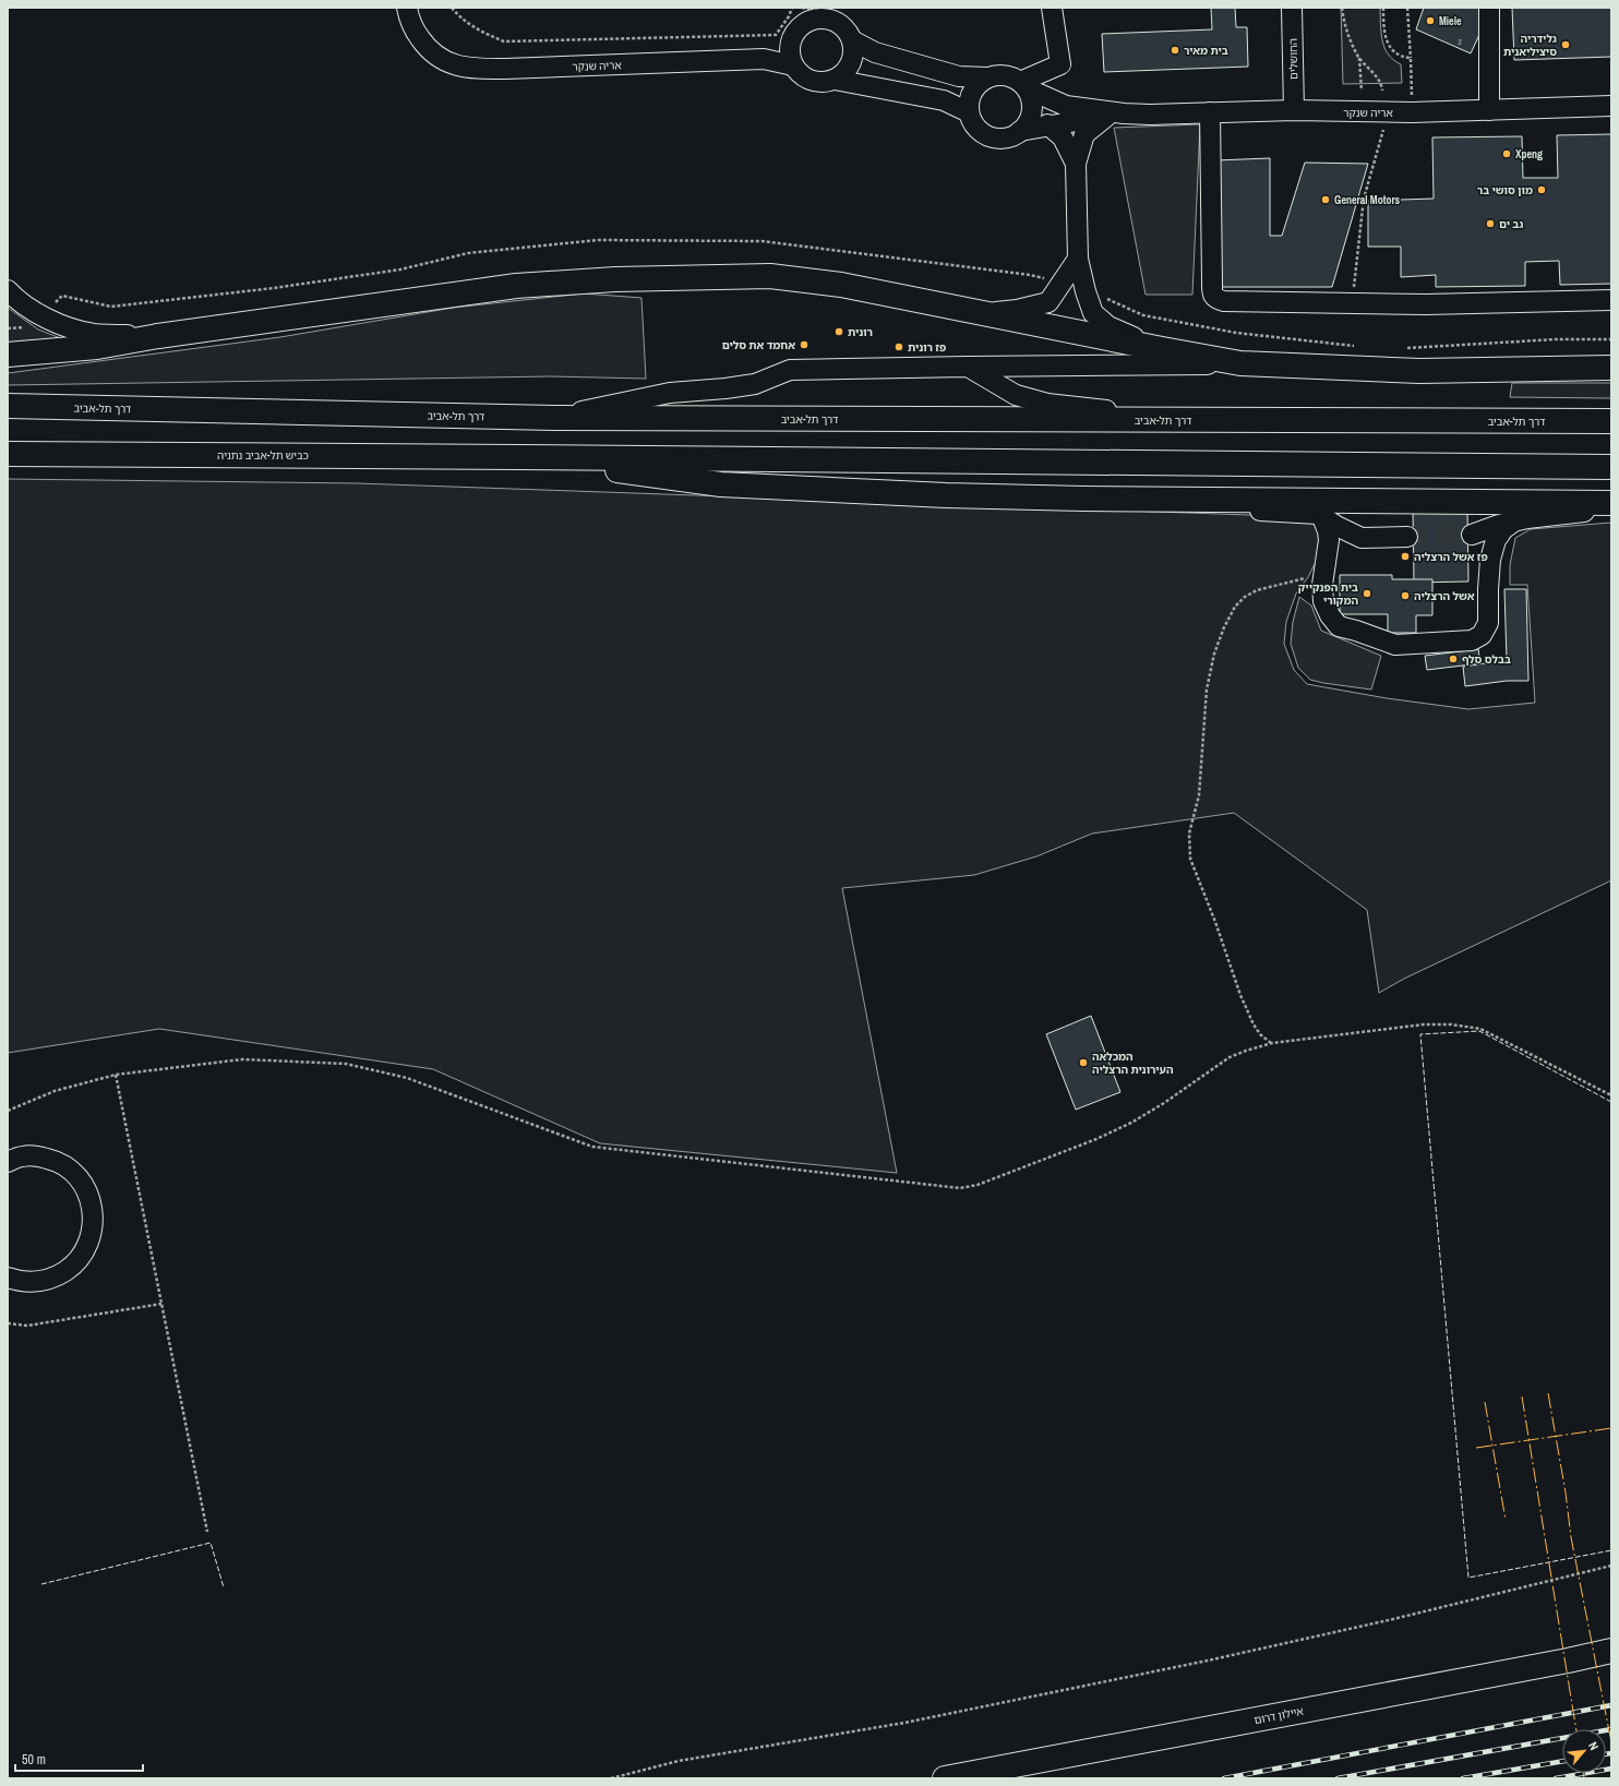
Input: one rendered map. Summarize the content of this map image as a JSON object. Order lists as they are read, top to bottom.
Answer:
{
  "streets": {
    "main road": ["דרך תל-אביב", "כביש תל-אביב נתניה", "איילון דרום"],
    "street": ["החושלים", "אריה שנקר"]
  },
  "crossings": [
    ["החושלים", "אריה שנקר"]
  ],
  "places": [
    "Miele",
    "גלידריה סיציליאנית",
    "בית מאיר",
    "Xpeng",
    "מון סושי בר",
    "General Motors",
    "גב ים",
    "רונית",
    "אחמד את סלים",
    "פז רונית",
    "פז אשל הרצליה",
    "בית הפנקייק המקורי",
    "אשל הרצליה",
    "בבלס סלף",
    "המכלאה העירונית הרצליה"
  ],
  "house_numbers": ["2"],
  "scale_bar": "50 m",
  "north": "top right"
}
